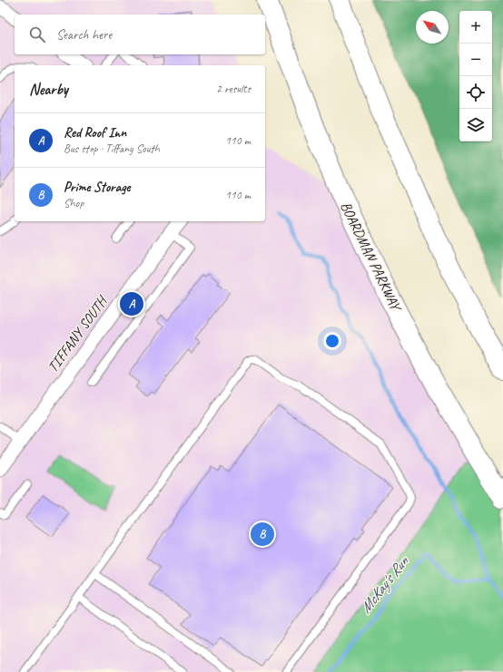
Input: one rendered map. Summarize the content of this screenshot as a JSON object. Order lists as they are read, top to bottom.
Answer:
{
  "streets": {
    "highway": ["BOARDMAN PARKWAY"],
    "street": ["TIFFANY SOUTH"]
  },
  "water": ["McKay's Run"],
  "north": "top left",
  "page": {
    "map_buttons": ["+", "−"],
    "search": "Search here",
    "heading": ["Nearby", "2 results"],
    "list": [
      {
        "mark": "A",
        "name": "Red Roof Inn",
        "note": "Bus stop · Tiffany South",
        "value": "110 m"
      },
      {
        "mark": "B",
        "name": "Prime Storage",
        "note": "Shop",
        "value": "110 m"
      }
    ],
    "pins": ["A", "B"]
  }
}
